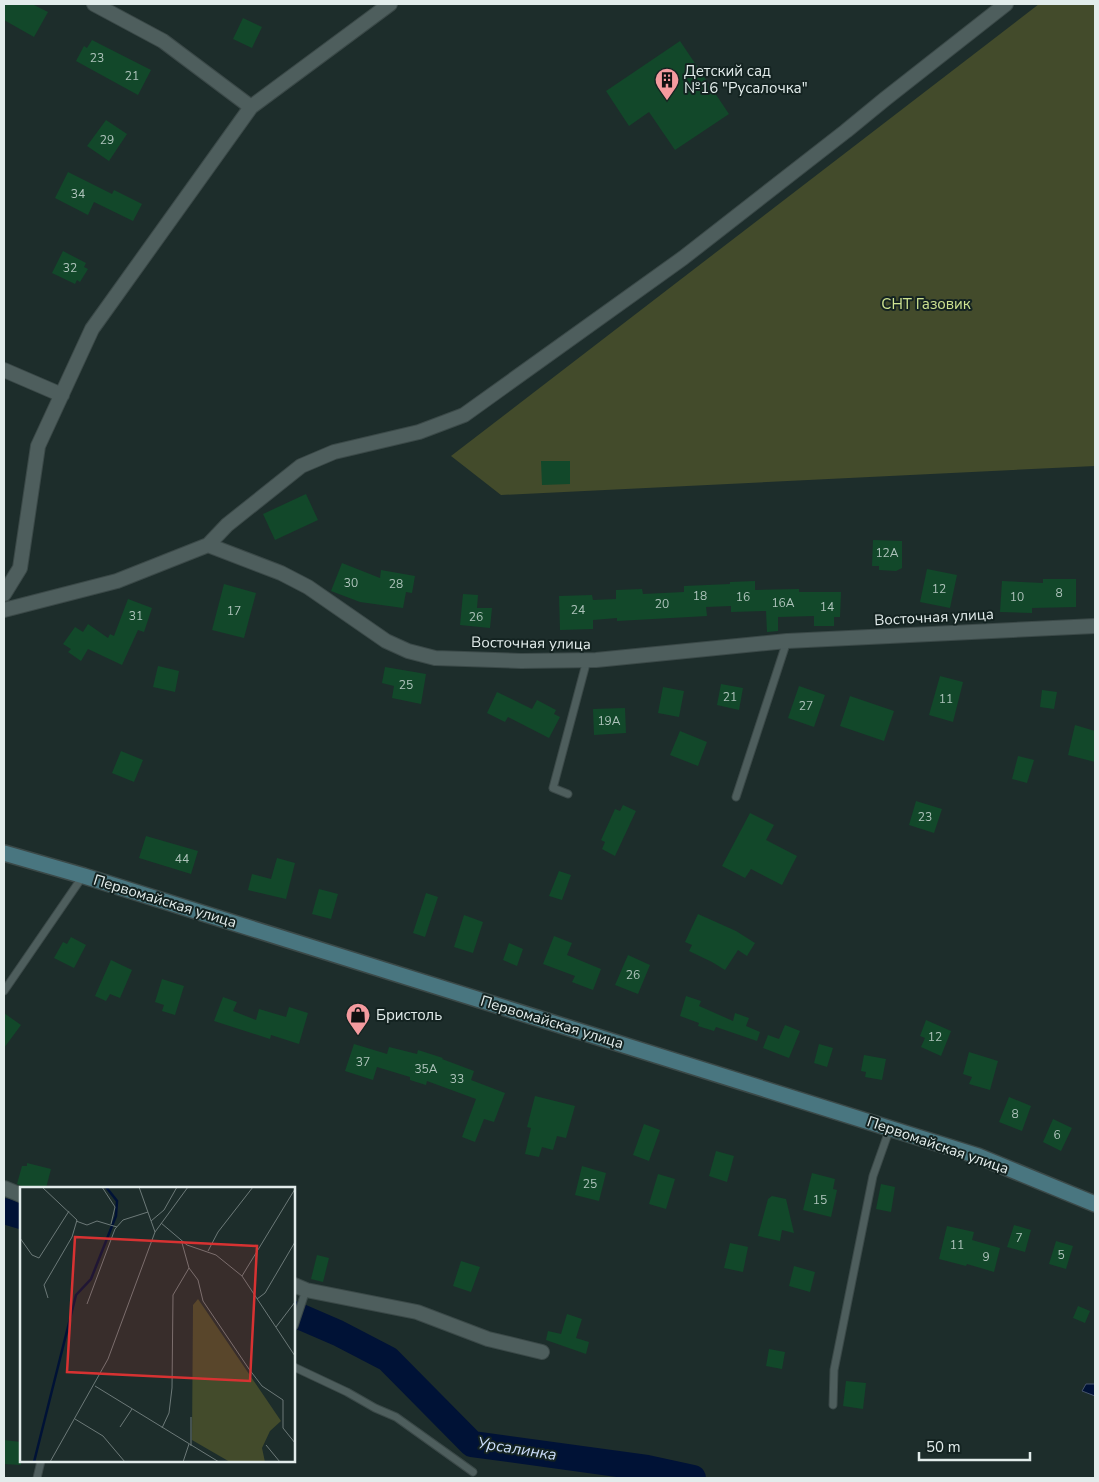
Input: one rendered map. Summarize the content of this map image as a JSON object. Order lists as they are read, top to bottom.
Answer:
{
  "streets": {
    "main road": ["Первомайская улица"],
    "street": ["Восточная улица"]
  },
  "water": ["Урсалинка"],
  "parks": ["СНТ Газовик"],
  "places": {
    "building": ["Детский сад №16 \"Русалочка\""],
    "shop": ["Бристоль"]
  },
  "house_numbers": [
    "23",
    "21",
    "29",
    "34",
    "32",
    "12А",
    "30",
    "28",
    "12",
    "8",
    "18",
    "16",
    "10",
    "16А",
    "20",
    "14",
    "24",
    "17",
    "31",
    "26",
    "25",
    "21",
    "11",
    "27",
    "19А",
    "23",
    "44",
    "26",
    "12",
    "37",
    "35А",
    "33",
    "8",
    "6",
    "25",
    "15",
    "7",
    "11",
    "5",
    "9"
  ],
  "scale_bar": "50 m"
}
